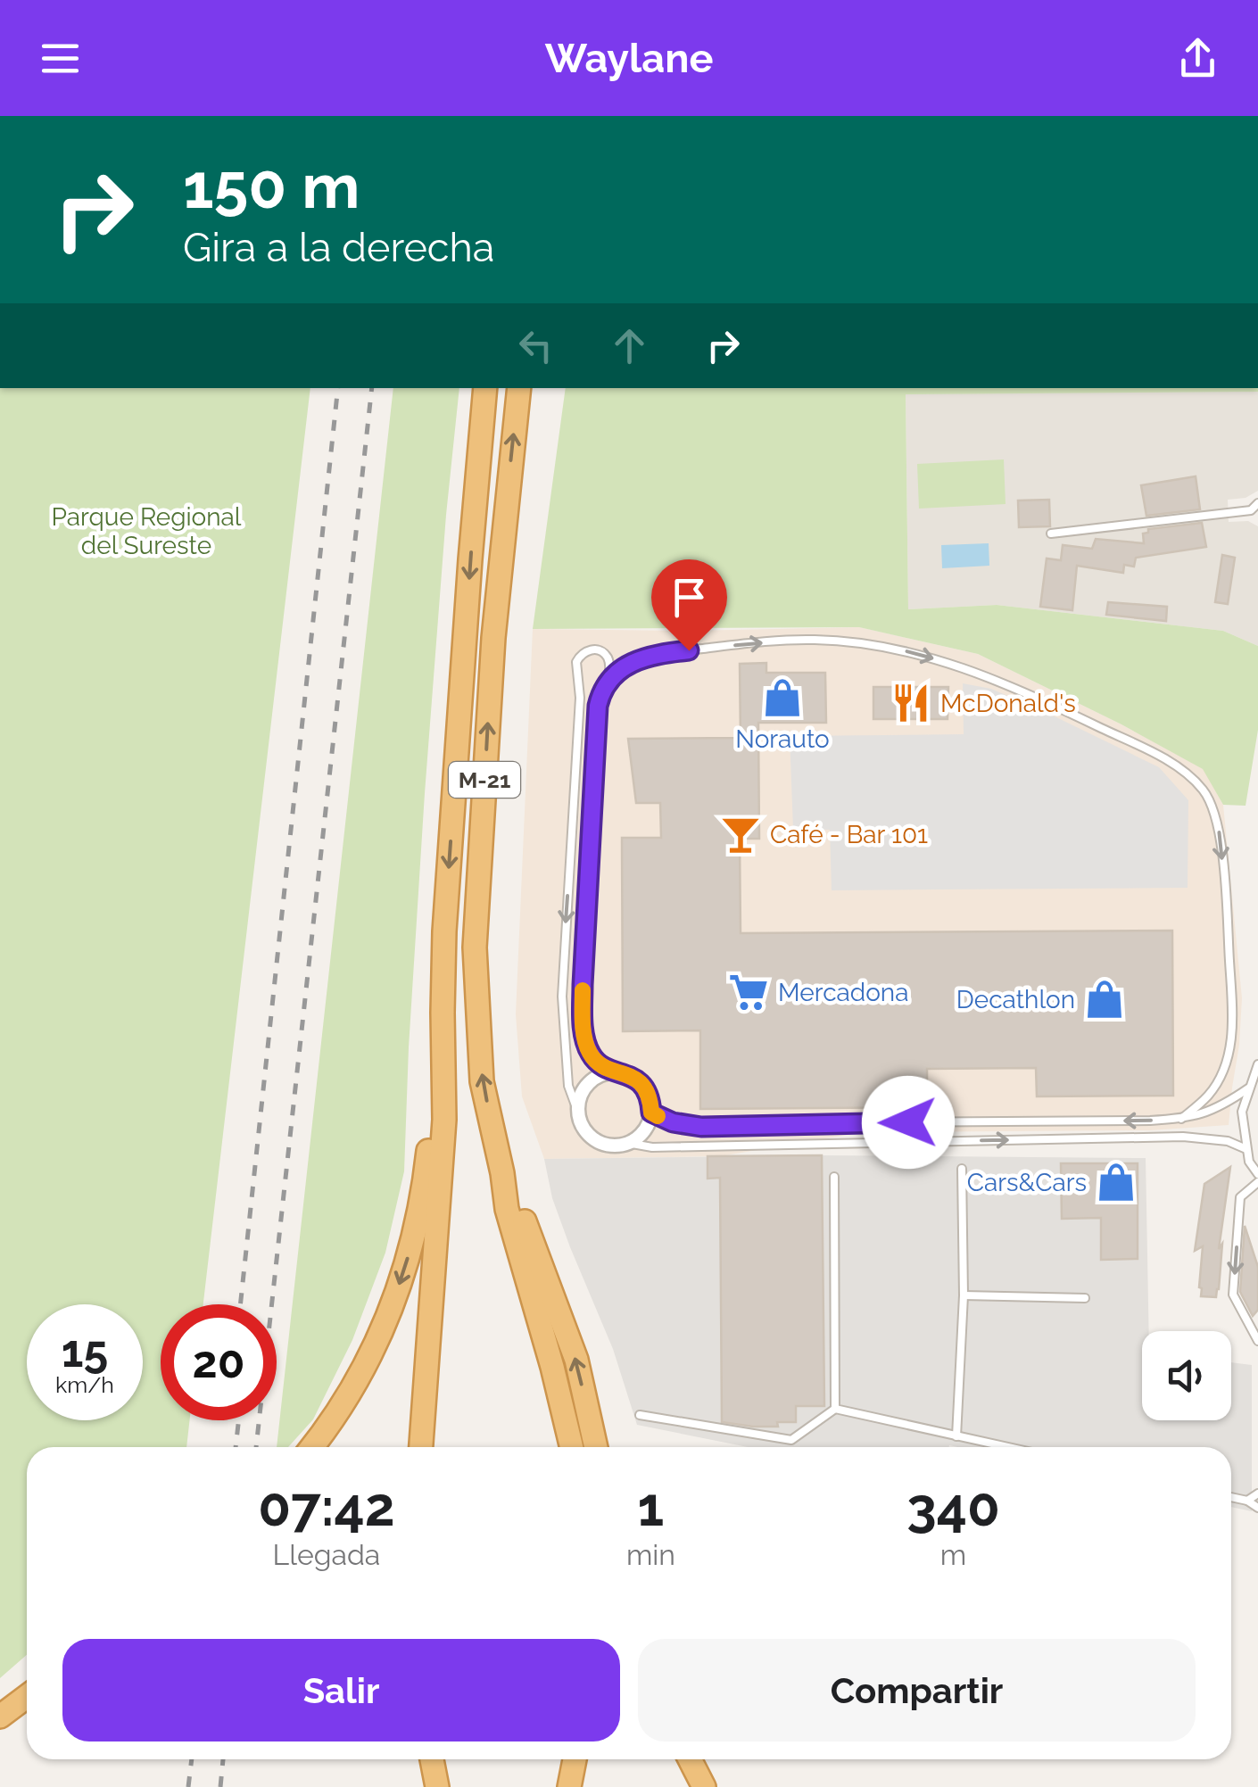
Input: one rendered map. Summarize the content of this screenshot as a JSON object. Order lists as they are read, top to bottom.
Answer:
{
  "streets": {
    "highway": ["M-21"]
  },
  "parks": ["Parque Regional del Sureste"],
  "places": {
    "shop": ["Norauto", "Decathlon", "Cars&Cars"],
    "restaurant": ["McDonald's"],
    "bar": ["Café - Bar 101"],
    "supermarket": ["Mercadona"]
  },
  "page": {
    "header": "Waylane",
    "turn": ["150 m", "Gira a la derecha"],
    "speed": "15 km/h",
    "limit": "20",
    "eta": [
      "07:42",
      "Llegada",
      "1",
      "min",
      "340",
      "m"
    ],
    "buttons": ["Salir", "Compartir"]
  }
}
